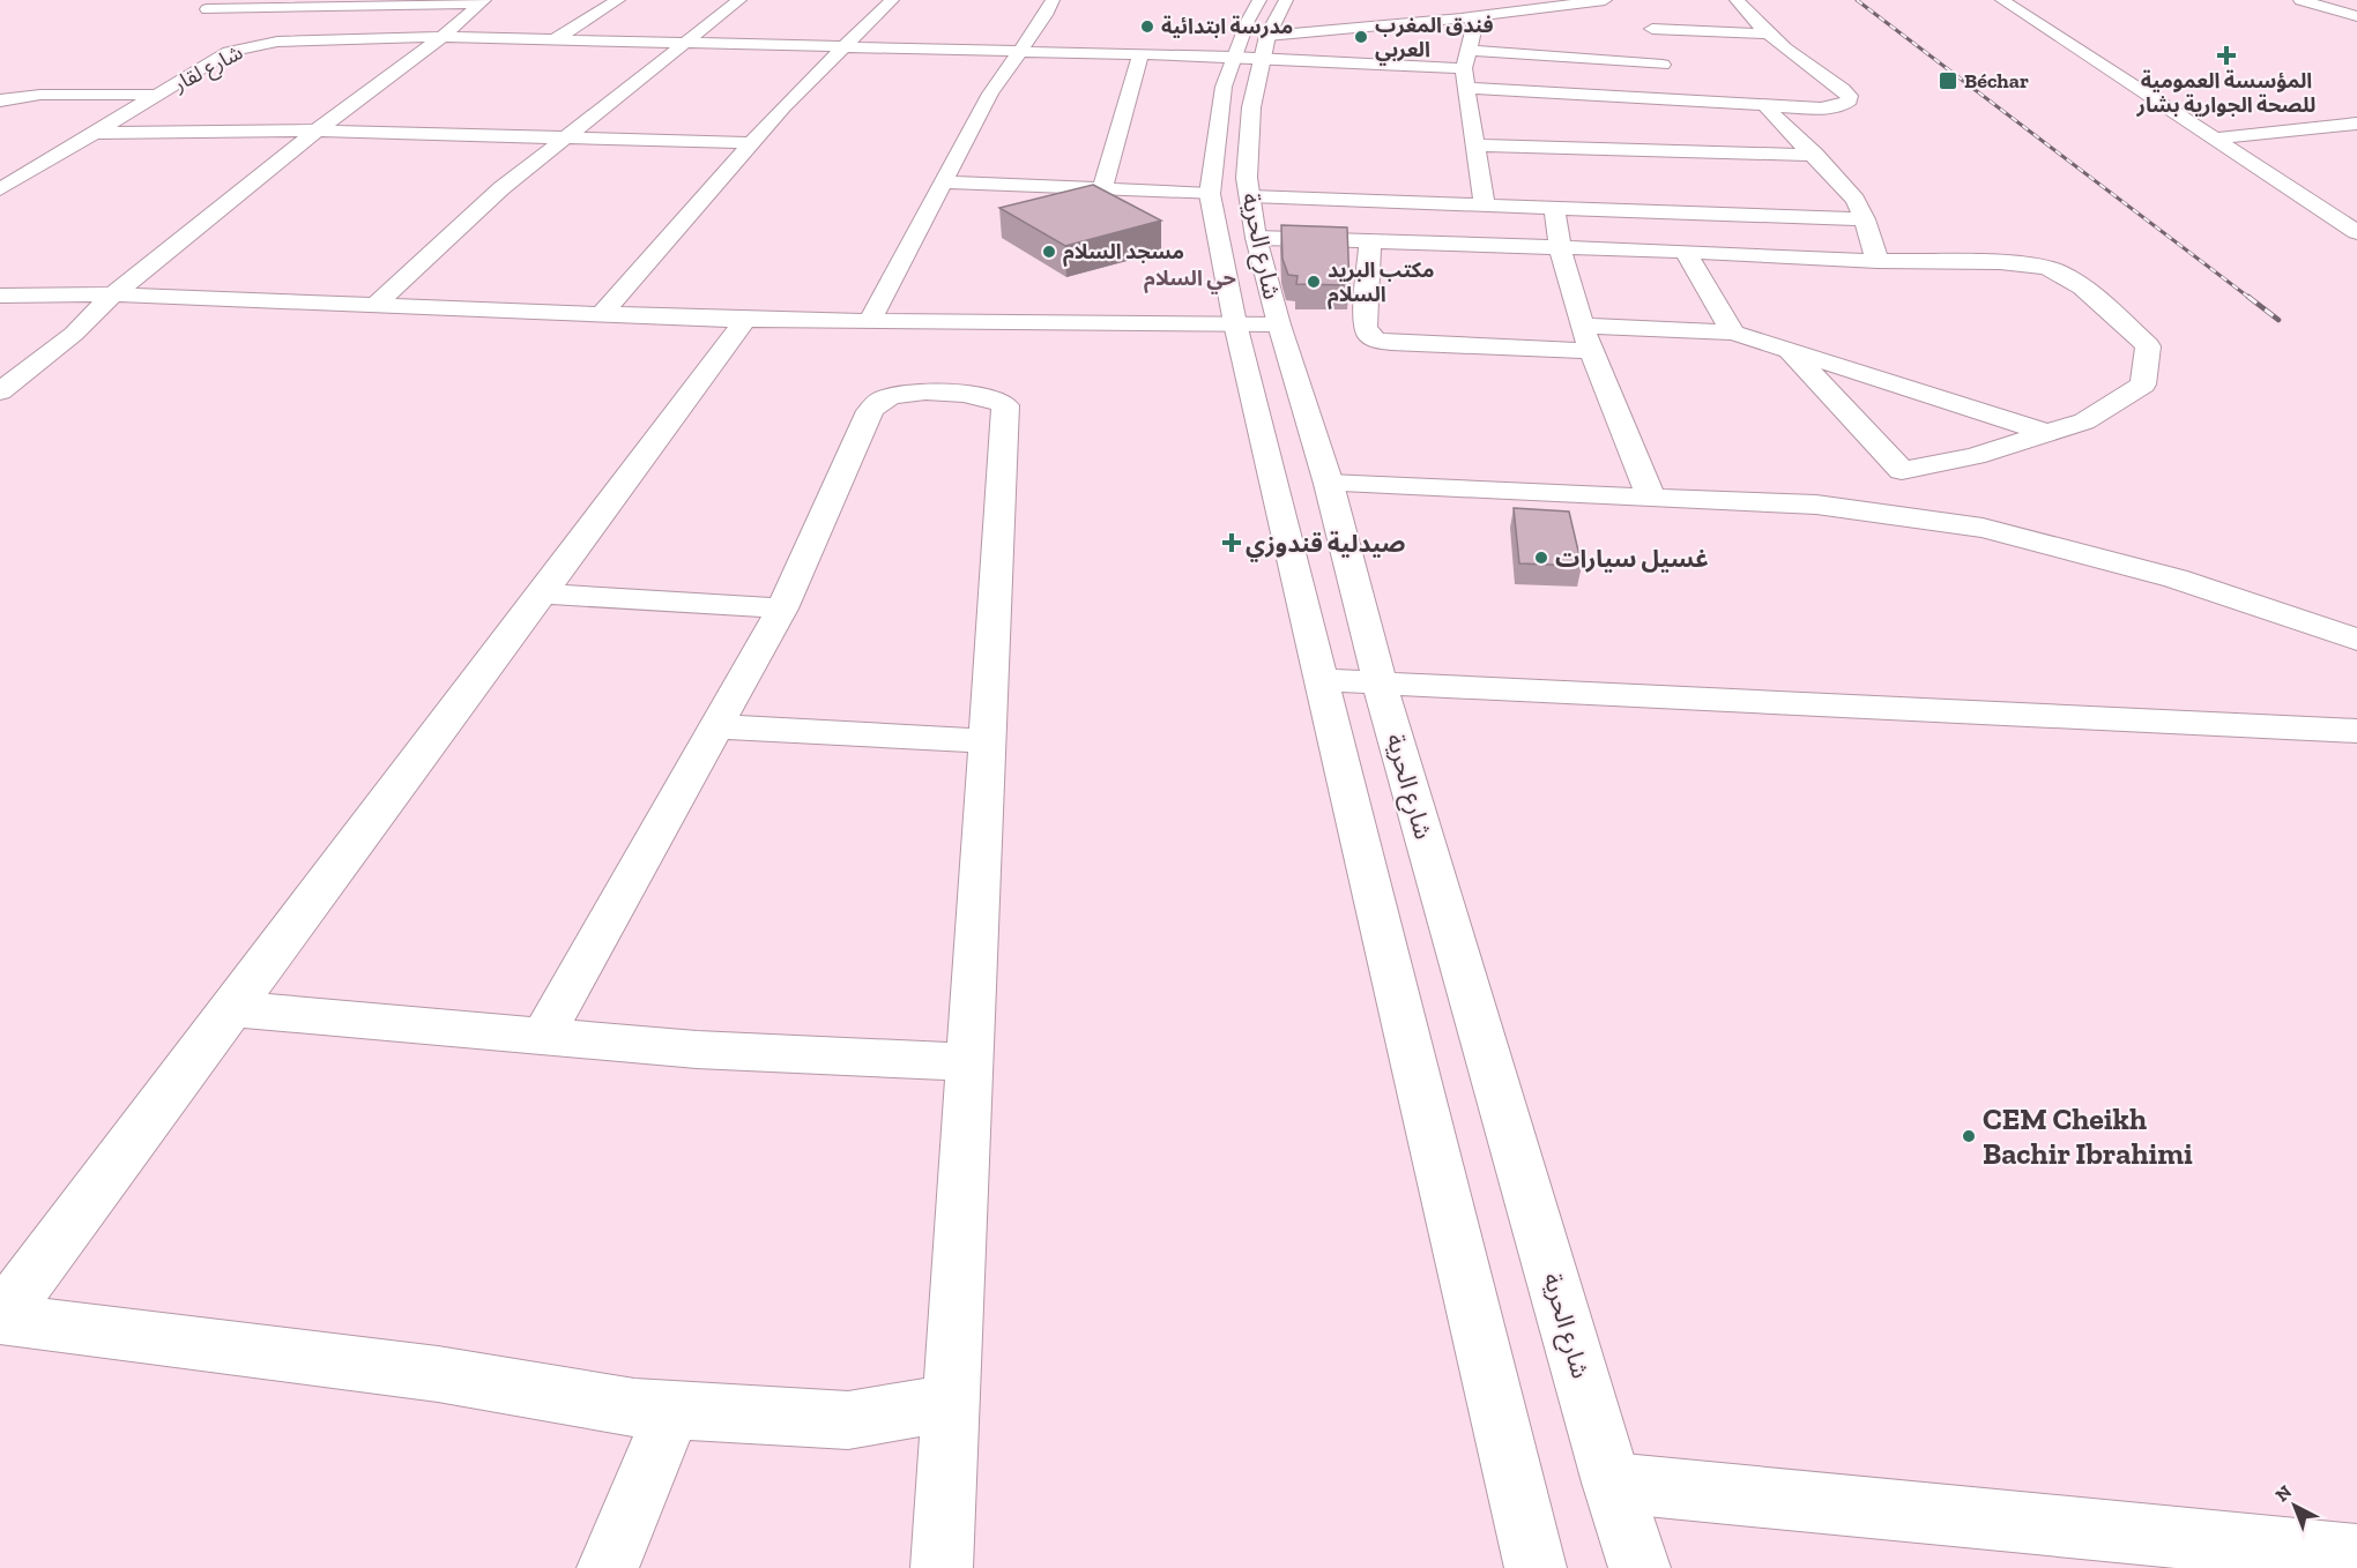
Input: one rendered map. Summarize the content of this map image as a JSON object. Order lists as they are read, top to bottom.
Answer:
{
  "streets": {
    "street": ["شارع لقار", "شارع الحرية"]
  },
  "crossings": [
    ["شارع لقار", "شارع الحرية"]
  ],
  "districts": ["حي السلام"],
  "places": {
    "other": [
      "مدرسة ابتدائية",
      "فندق المغرب العربي",
      "مسجد السلام",
      "مكتب البريد السلام",
      "غسيل سيارات",
      "CEM Cheikh Bachir Ibrahimi"
    ],
    "health": ["المؤسسة العمومية للصحة الجوارية بشار", "صيدلية قندوزي"],
    "transit": ["Béchar"]
  },
  "north": "top left"
}
